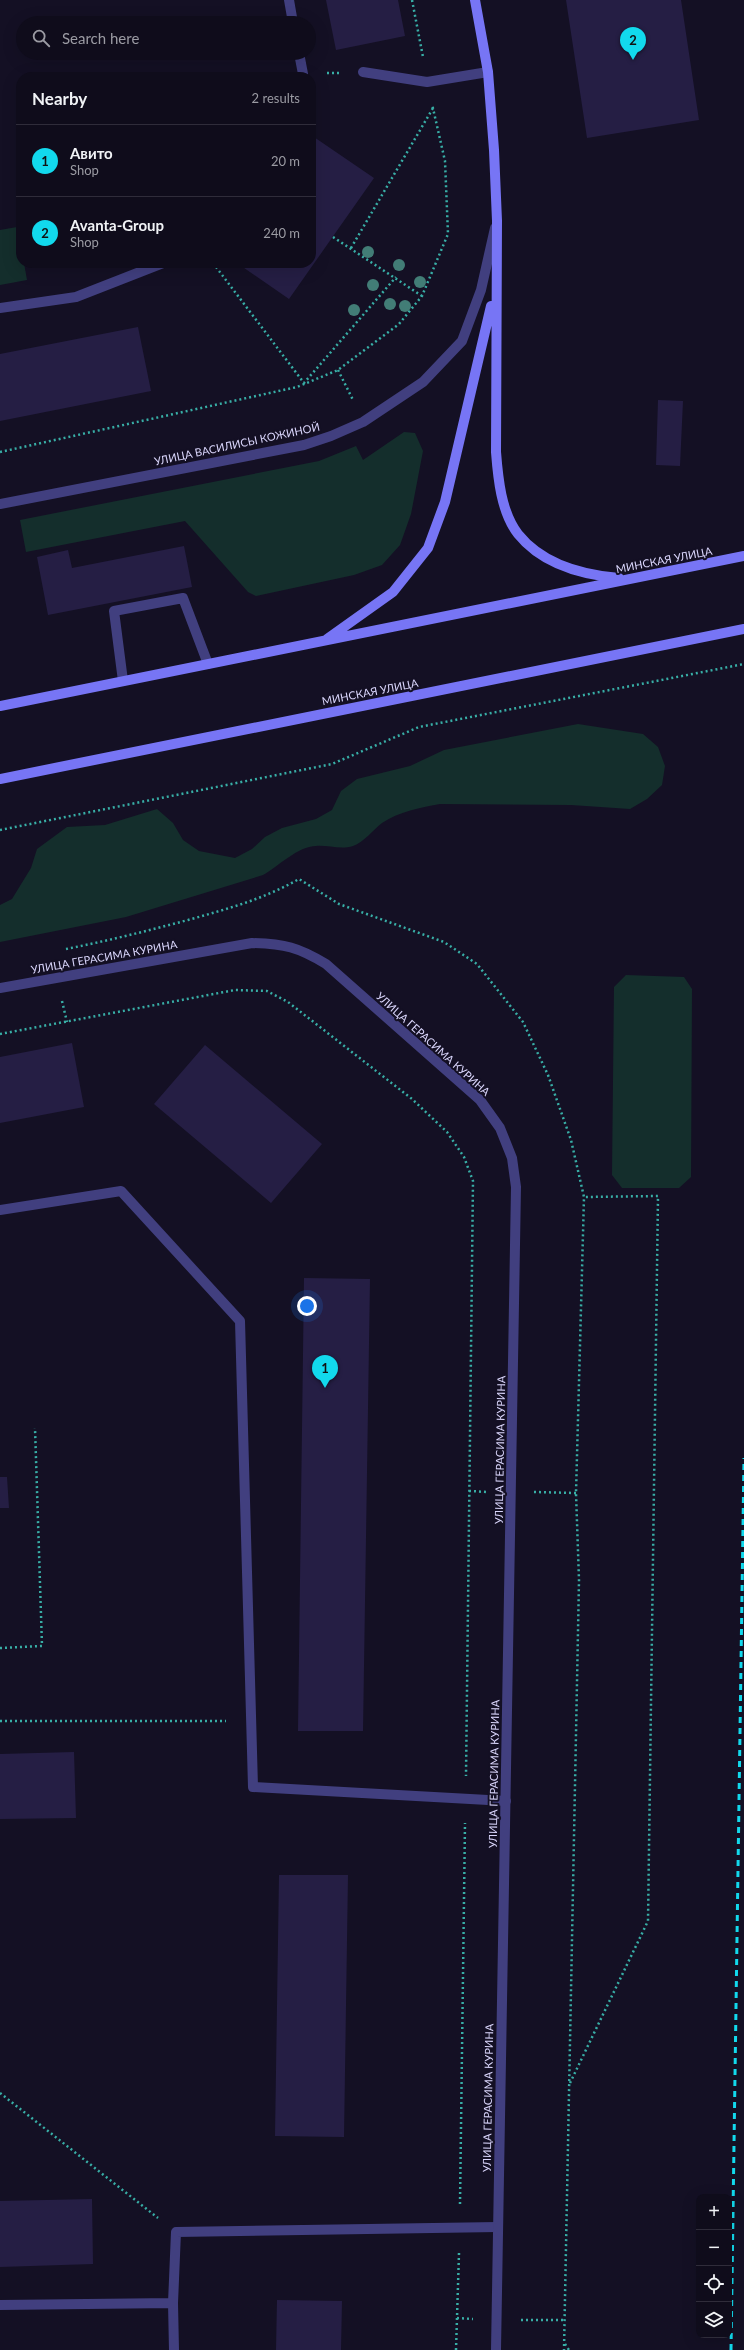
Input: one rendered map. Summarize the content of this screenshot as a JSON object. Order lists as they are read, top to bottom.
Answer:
{
  "streets": {
    "main road": ["УЛИЦА ВАСИЛИСЫ КОЖИНОЙ", "МИНСКАЯ УЛИЦА"],
    "street": ["УЛИЦА ГЕРАСИМА КУРИНА"]
  },
  "page": {
    "search": "Search here",
    "pins": ["2", "1"],
    "heading": ["Nearby", "2 results"],
    "list": [
      {
        "mark": "1",
        "name": "Авито",
        "note": "Shop",
        "value": "20 m"
      },
      {
        "mark": "2",
        "name": "Avanta-Group",
        "note": "Shop",
        "value": "240 m"
      }
    ],
    "map_buttons": ["+", "−"]
  }
}
